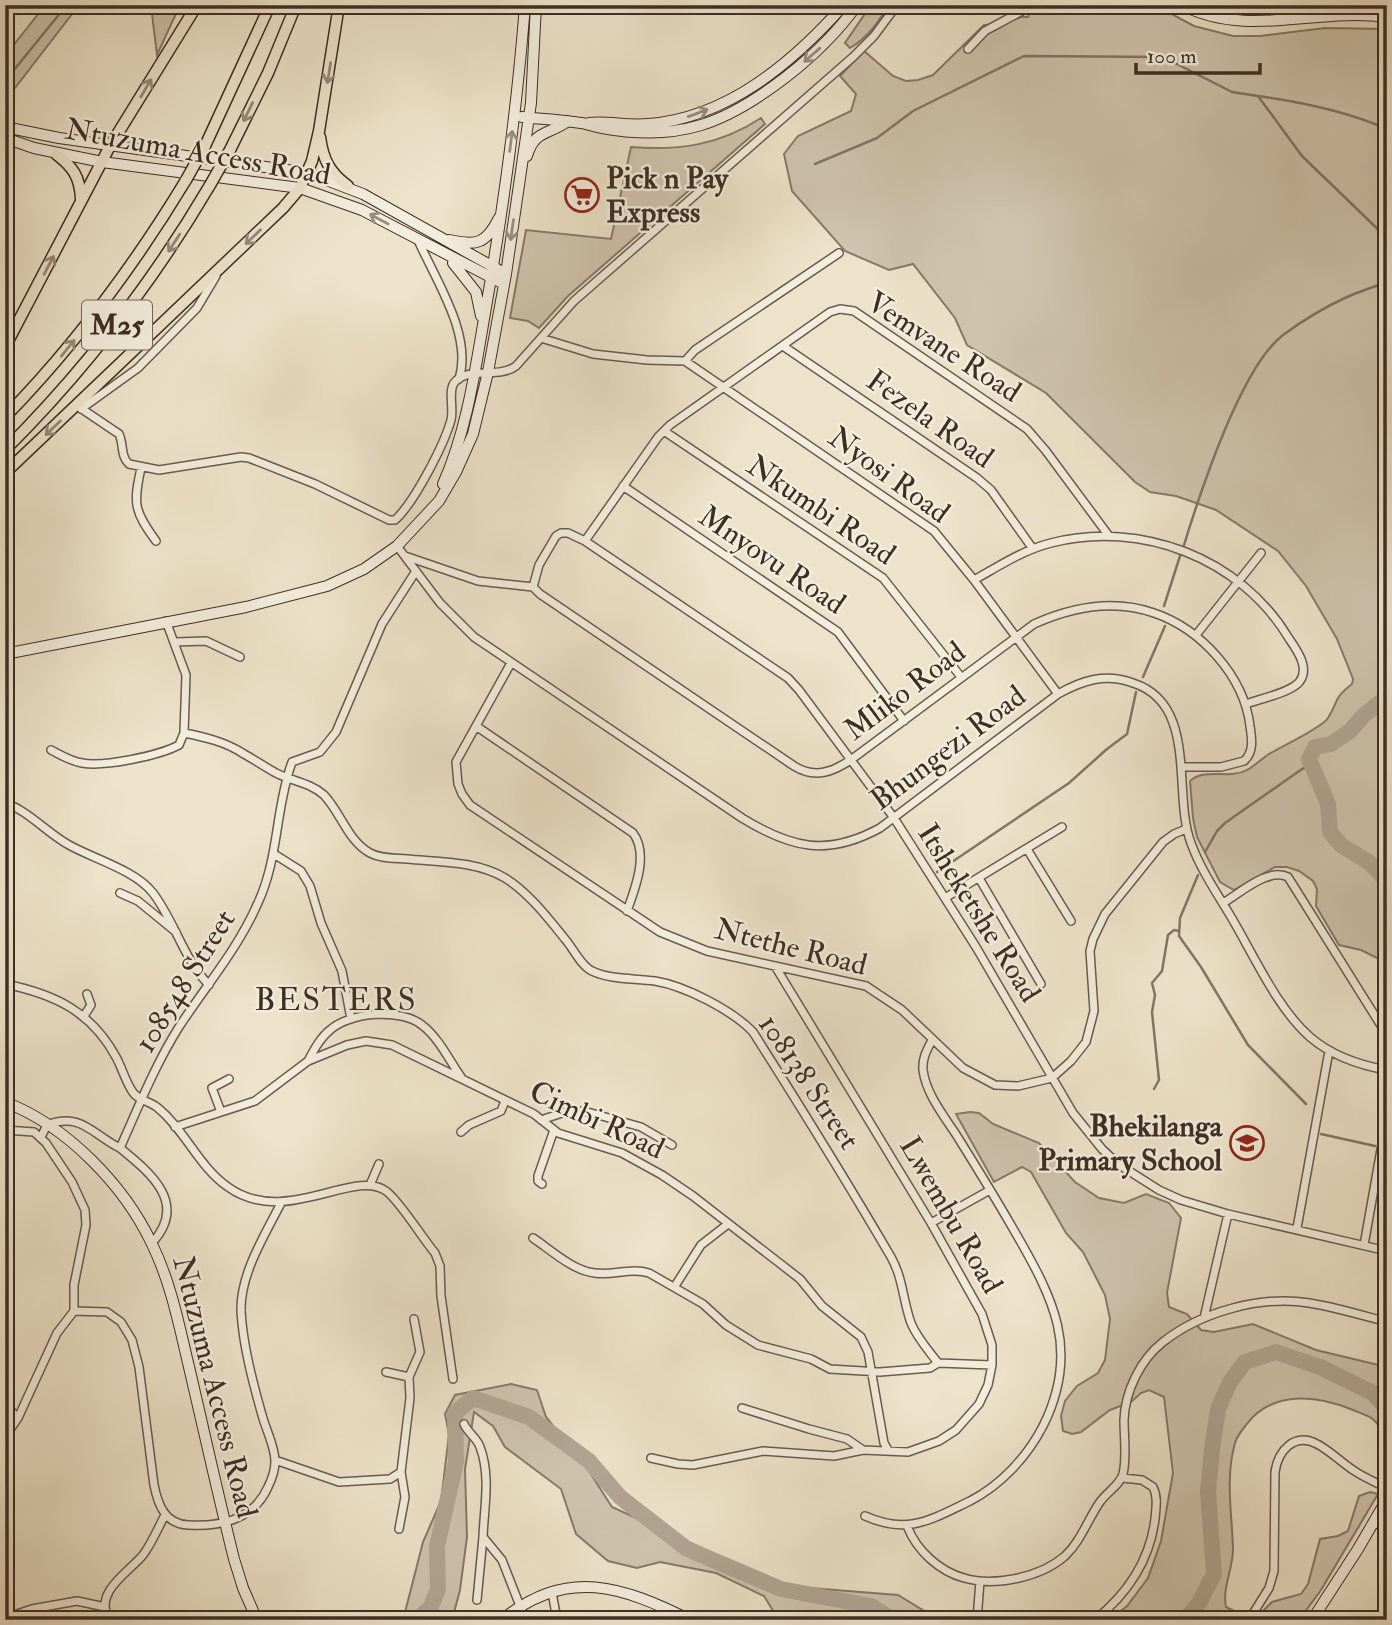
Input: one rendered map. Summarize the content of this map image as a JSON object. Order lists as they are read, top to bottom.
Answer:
{
  "streets": {
    "main road": ["M25"],
    "street": [
      "Ntuzuma Access Road",
      "Vemvane Road",
      "Fezela Road",
      "Nyosi Road",
      "Nkumbi Road",
      "Mnyovu Road",
      "Mliko Road",
      "Bhungezi Road",
      "Itsheketshe Road",
      "Ntethe Road",
      "108548 Street",
      "108138 Street",
      "Cimbi Road",
      "Lwembu Road"
    ]
  },
  "crossings": [
    ["Vemvane Road", "Fezela Road"],
    ["Vemvane Road", "Nyosi Road"],
    ["Vemvane Road", "Nkumbi Road"],
    ["Vemvane Road", "Mnyovu Road"],
    ["Vemvane Road", "Itsheketshe Road"],
    ["Nyosi Road", "Mliko Road"],
    ["Nyosi Road", "Bhungezi Road"],
    ["Nkumbi Road", "Mliko Road"],
    ["Mnyovu Road", "Mliko Road"],
    ["Mliko Road", "Bhungezi Road"],
    ["Mliko Road", "Itsheketshe Road"],
    ["Bhungezi Road", "Itsheketshe Road"],
    ["Bhungezi Road", "Ntethe Road"],
    ["Bhungezi Road", "108548 Street"],
    ["Itsheketshe Road", "Ntethe Road"],
    ["Ntethe Road", "Lwembu Road"],
    ["108548 Street", "108138 Street"],
    ["Cimbi Road", "Lwembu Road"]
  ],
  "districts": ["BESTERS"],
  "places": {
    "supermarket": ["Pick n Pay Express"],
    "school or university": ["Bhekilanga Primary School"]
  },
  "scale_bar": "100 m"
}
